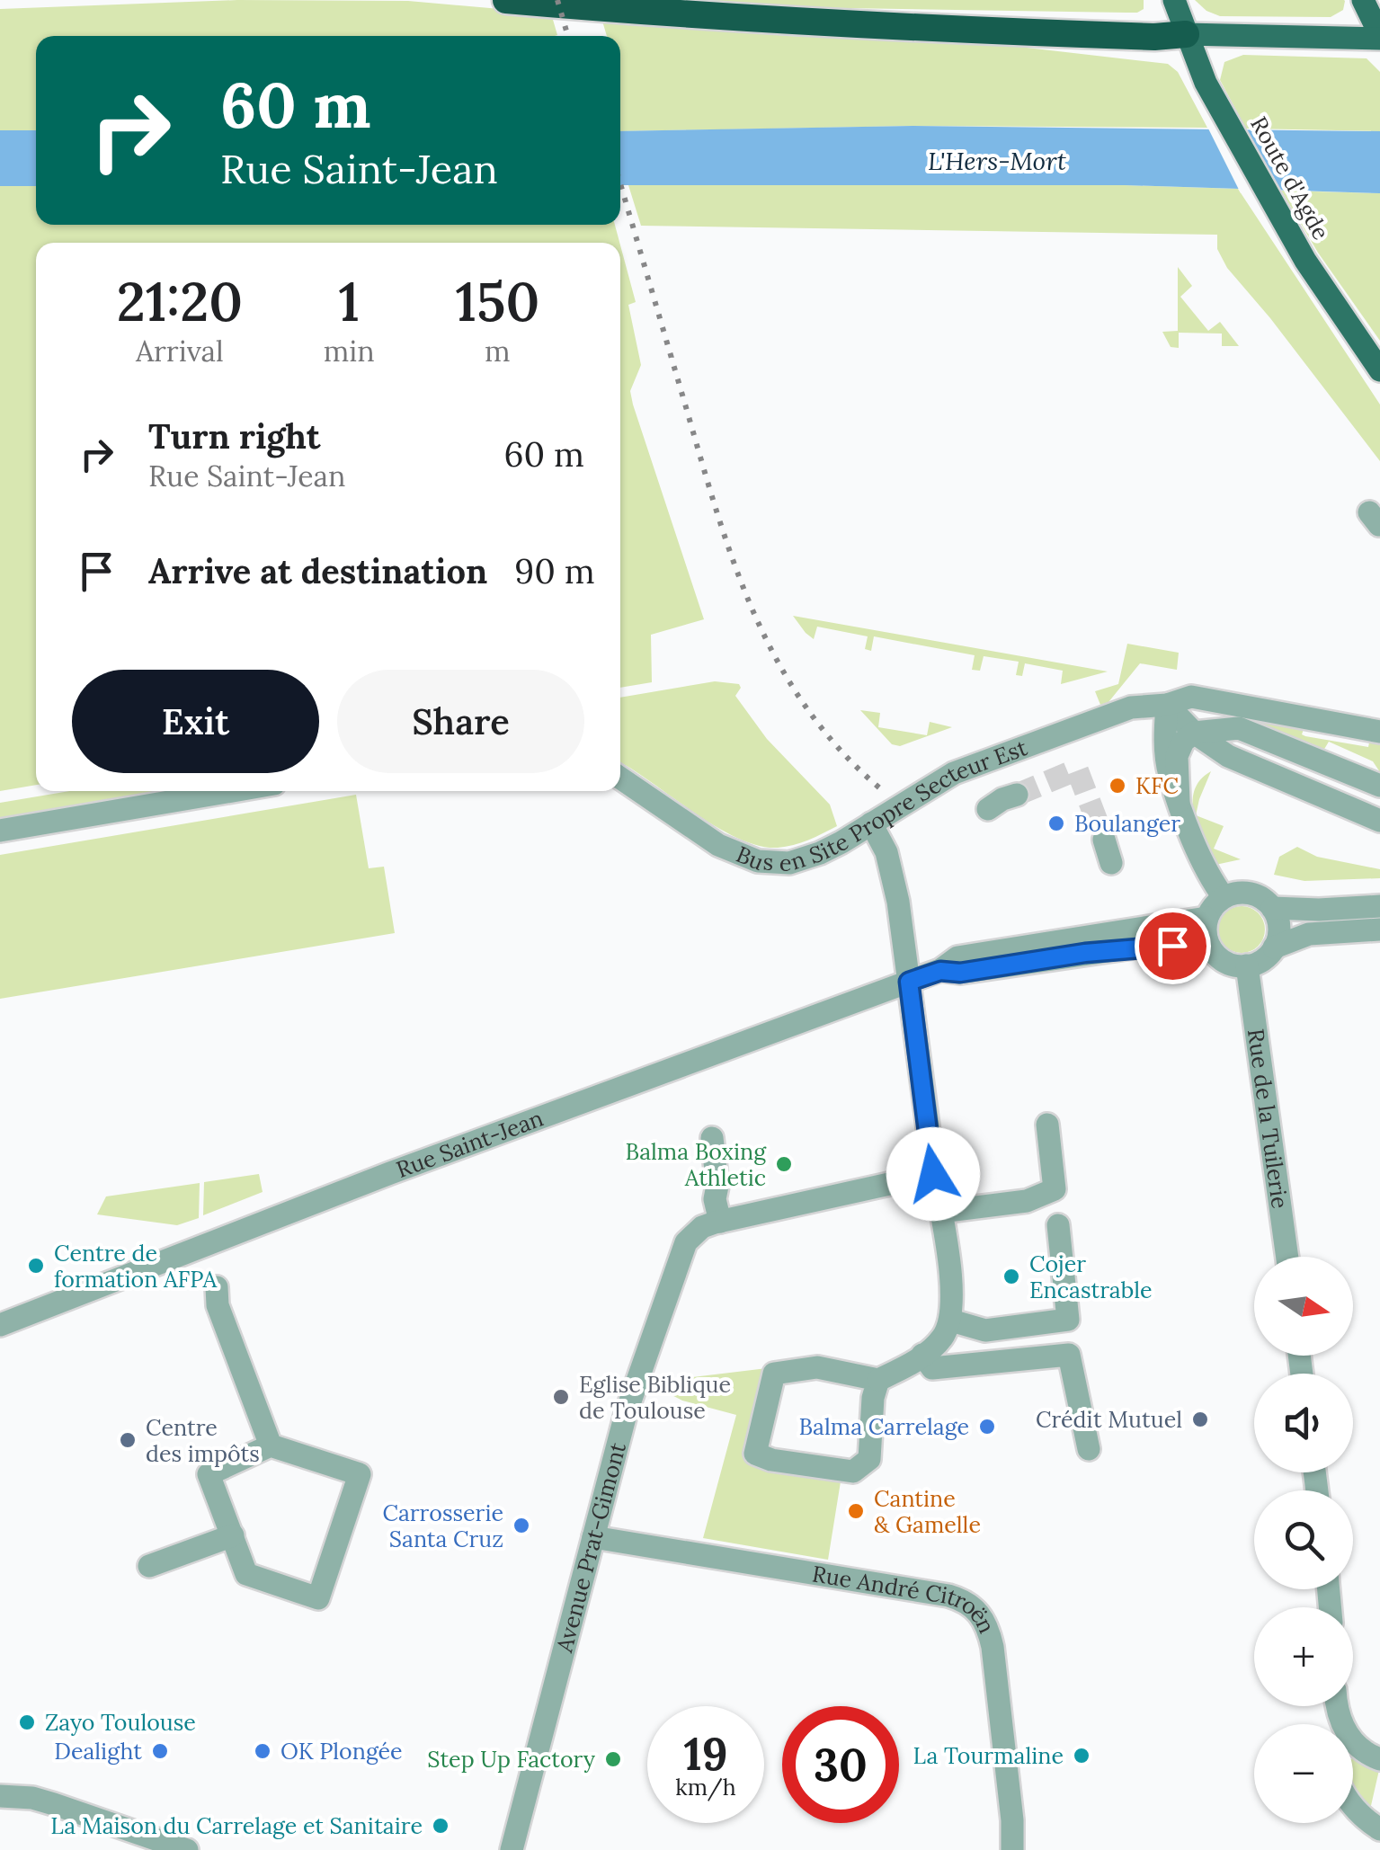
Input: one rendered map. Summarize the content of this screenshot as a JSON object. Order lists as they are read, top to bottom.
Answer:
{
  "streets": {
    "main road": ["Route d'Agde"],
    "street": [
      "Bus en Site Propre Secteur Est",
      "Rue de la Tuilerie",
      "Rue Saint-Jean",
      "Avenue Prat-Gimont",
      "Rue André Citroën"
    ]
  },
  "crossings": [
    ["Rue de la Tuilerie", "Rue Saint-Jean"],
    ["Avenue Prat-Gimont", "Rue André Citroën"]
  ],
  "water": ["L'Hers-Mort"],
  "places": [
    "KFC",
    "Boulanger",
    "Balma Boxing Athletic",
    "Centre de formation AFPA",
    "Cojer Encastrable",
    "Eglise Biblique de Toulouse",
    "Crédit Mutuel",
    "Balma Carrelage",
    "Centre des impôts",
    "Cantine & Gamelle",
    "Carrosserie Santa Cruz",
    "Zayo Toulouse",
    "Dealight",
    "OK Plongée",
    "La Tourmaline",
    "Step Up Factory",
    "La Maison du Carrelage et Sanitaire"
  ],
  "north": "right",
  "page": {
    "turn": ["60 m", "Rue Saint-Jean"],
    "eta": [
      "21:20",
      "Arrival",
      "1",
      "min",
      "150",
      "m"
    ],
    "list": [
      {
        "name": "Turn right",
        "note": "Rue Saint-Jean",
        "value": "60 m"
      },
      {
        "name": "Arrive at destination",
        "value": "90 m"
      }
    ],
    "buttons": ["Exit", "Share"],
    "map_buttons": ["+", "−"],
    "speed": "19 km/h",
    "limit": "30"
  }
}
